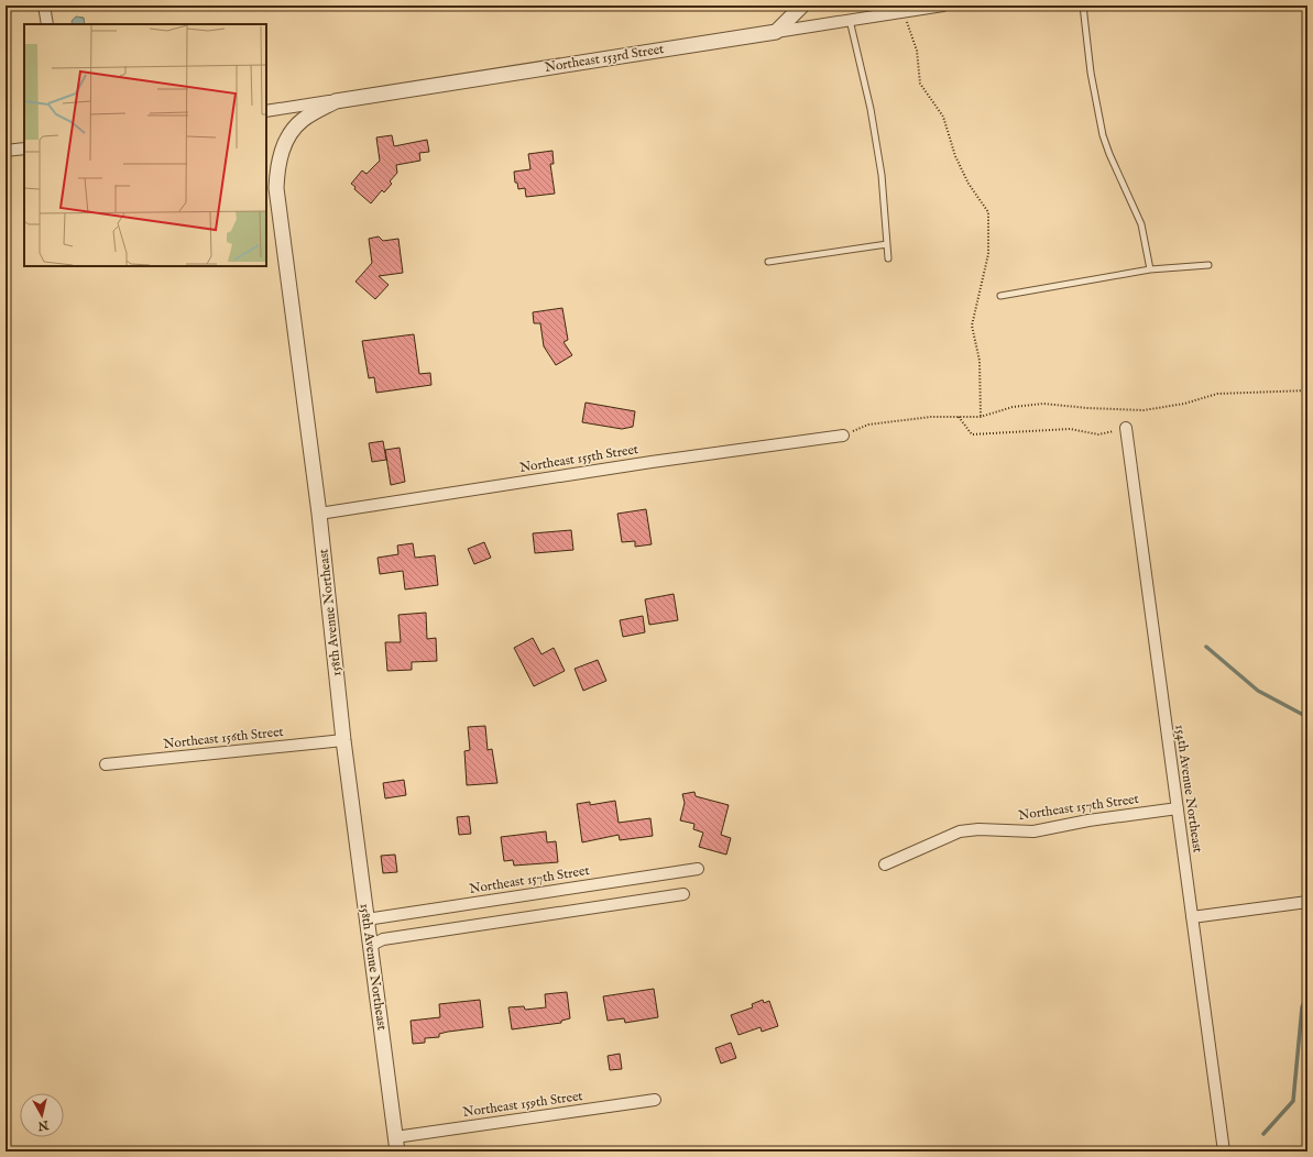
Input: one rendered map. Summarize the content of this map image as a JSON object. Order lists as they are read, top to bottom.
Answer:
{
  "streets": {
    "street": [
      "Northeast 153rd Street",
      "Northeast 155th Street",
      "158th Avenue Northeast",
      "Northeast 156th Street",
      "154th Avenue Northeast",
      "Northeast 157th Street",
      "Northeast 159th Street"
    ]
  },
  "crossings": [
    ["Northeast 153rd Street", "158th Avenue Northeast"],
    ["Northeast 155th Street", "158th Avenue Northeast"],
    ["158th Avenue Northeast", "Northeast 156th Street"],
    ["158th Avenue Northeast", "Northeast 157th Street"],
    ["158th Avenue Northeast", "Northeast 159th Street"],
    ["154th Avenue Northeast", "Northeast 157th Street"]
  ],
  "north": "bottom"
}
